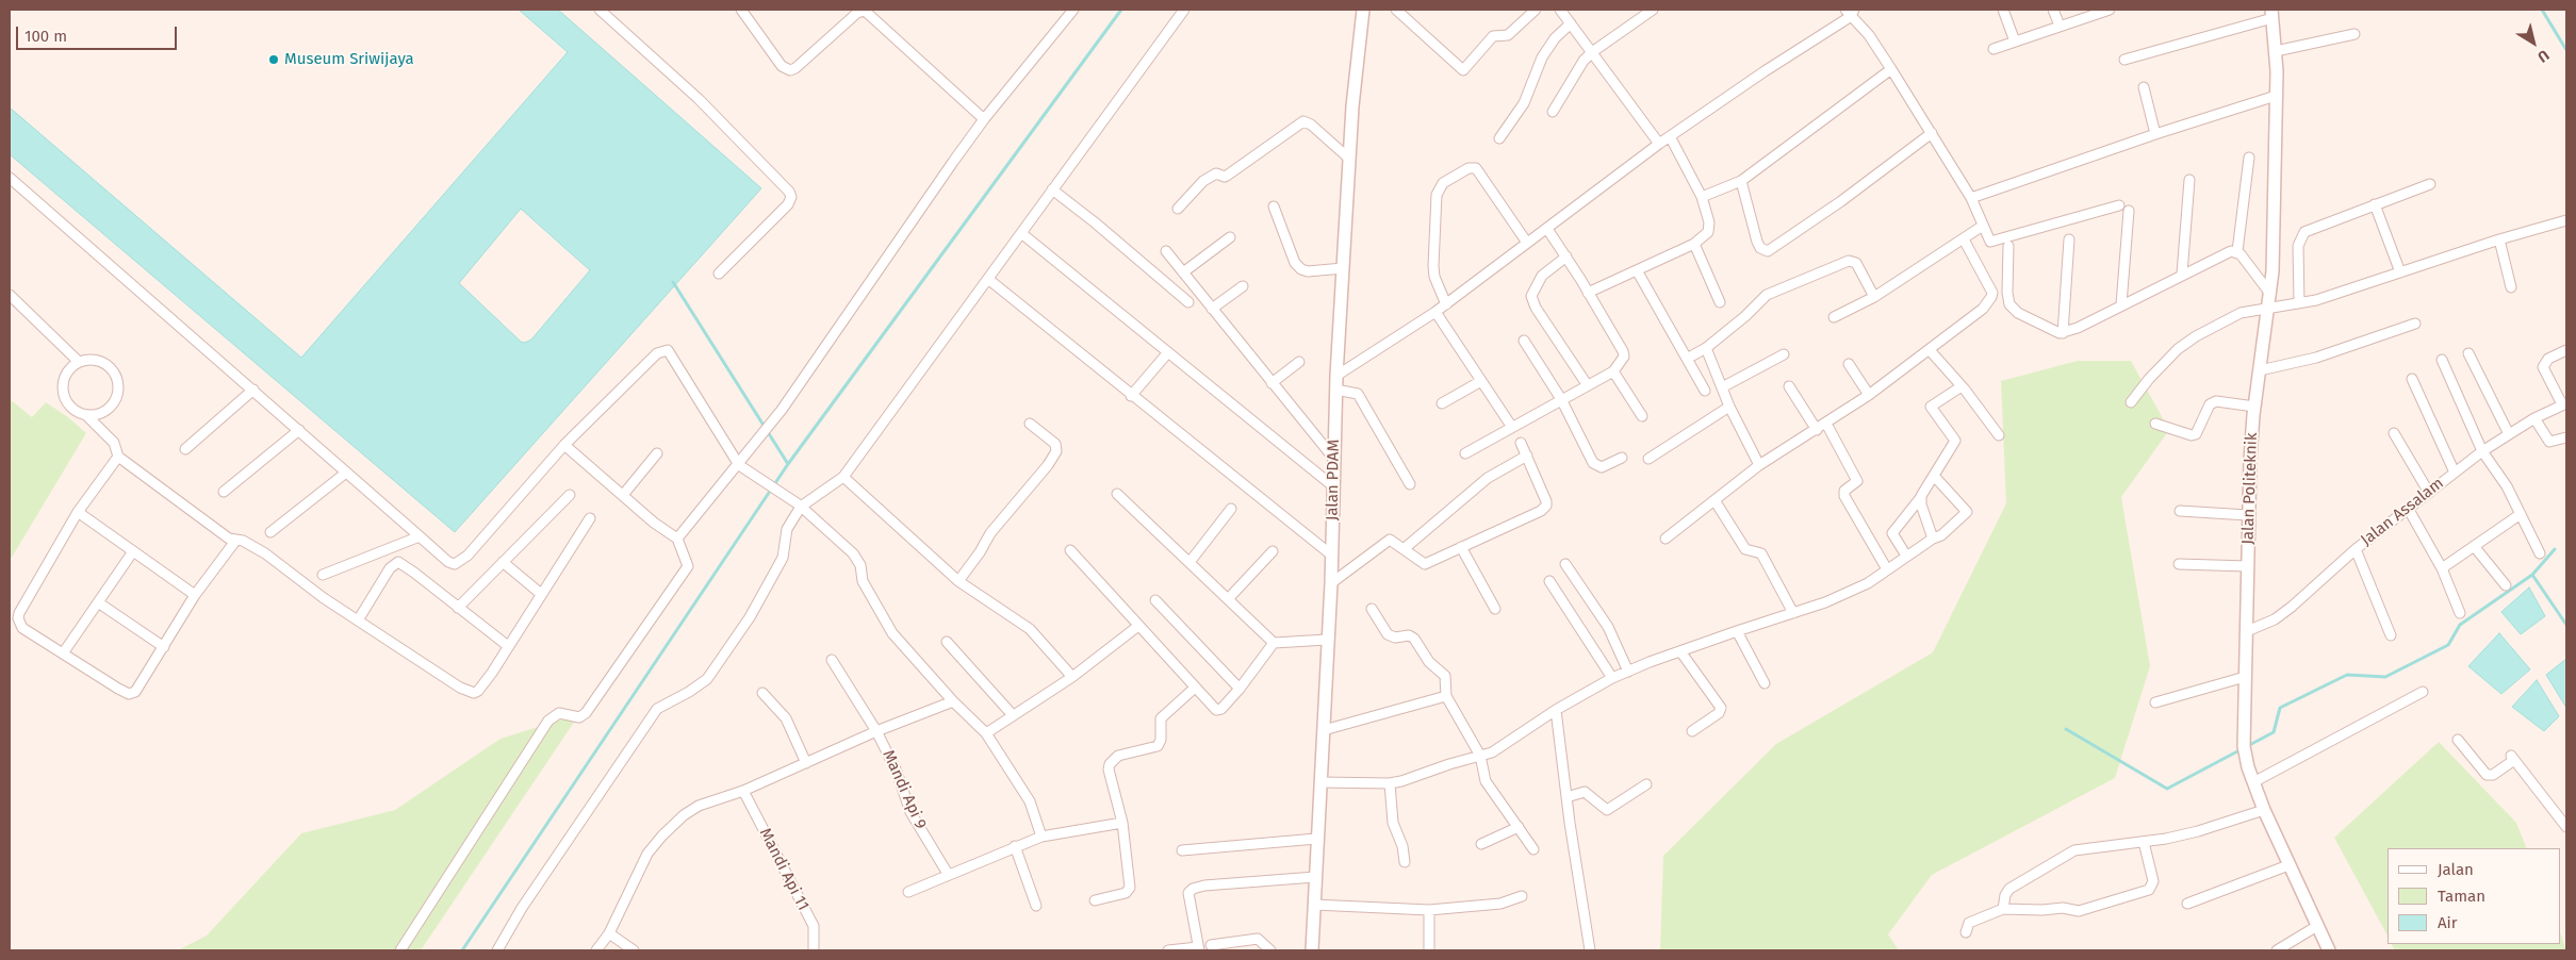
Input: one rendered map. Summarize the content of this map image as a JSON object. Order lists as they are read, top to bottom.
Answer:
{
  "streets": {
    "street": [
      "Jalan PDAM",
      "Jalan Politeknik",
      "Jalan Assalam",
      "Mandi Api 9",
      "Mandi Api 11"
    ]
  },
  "crossings": [
    ["Jalan Politeknik", "Jalan Assalam"]
  ],
  "places": ["Museum Sriwijaya"],
  "legend": ["Jalan", "Taman", "Air"],
  "scale_bar": "100 m",
  "north": "bottom right"
}
